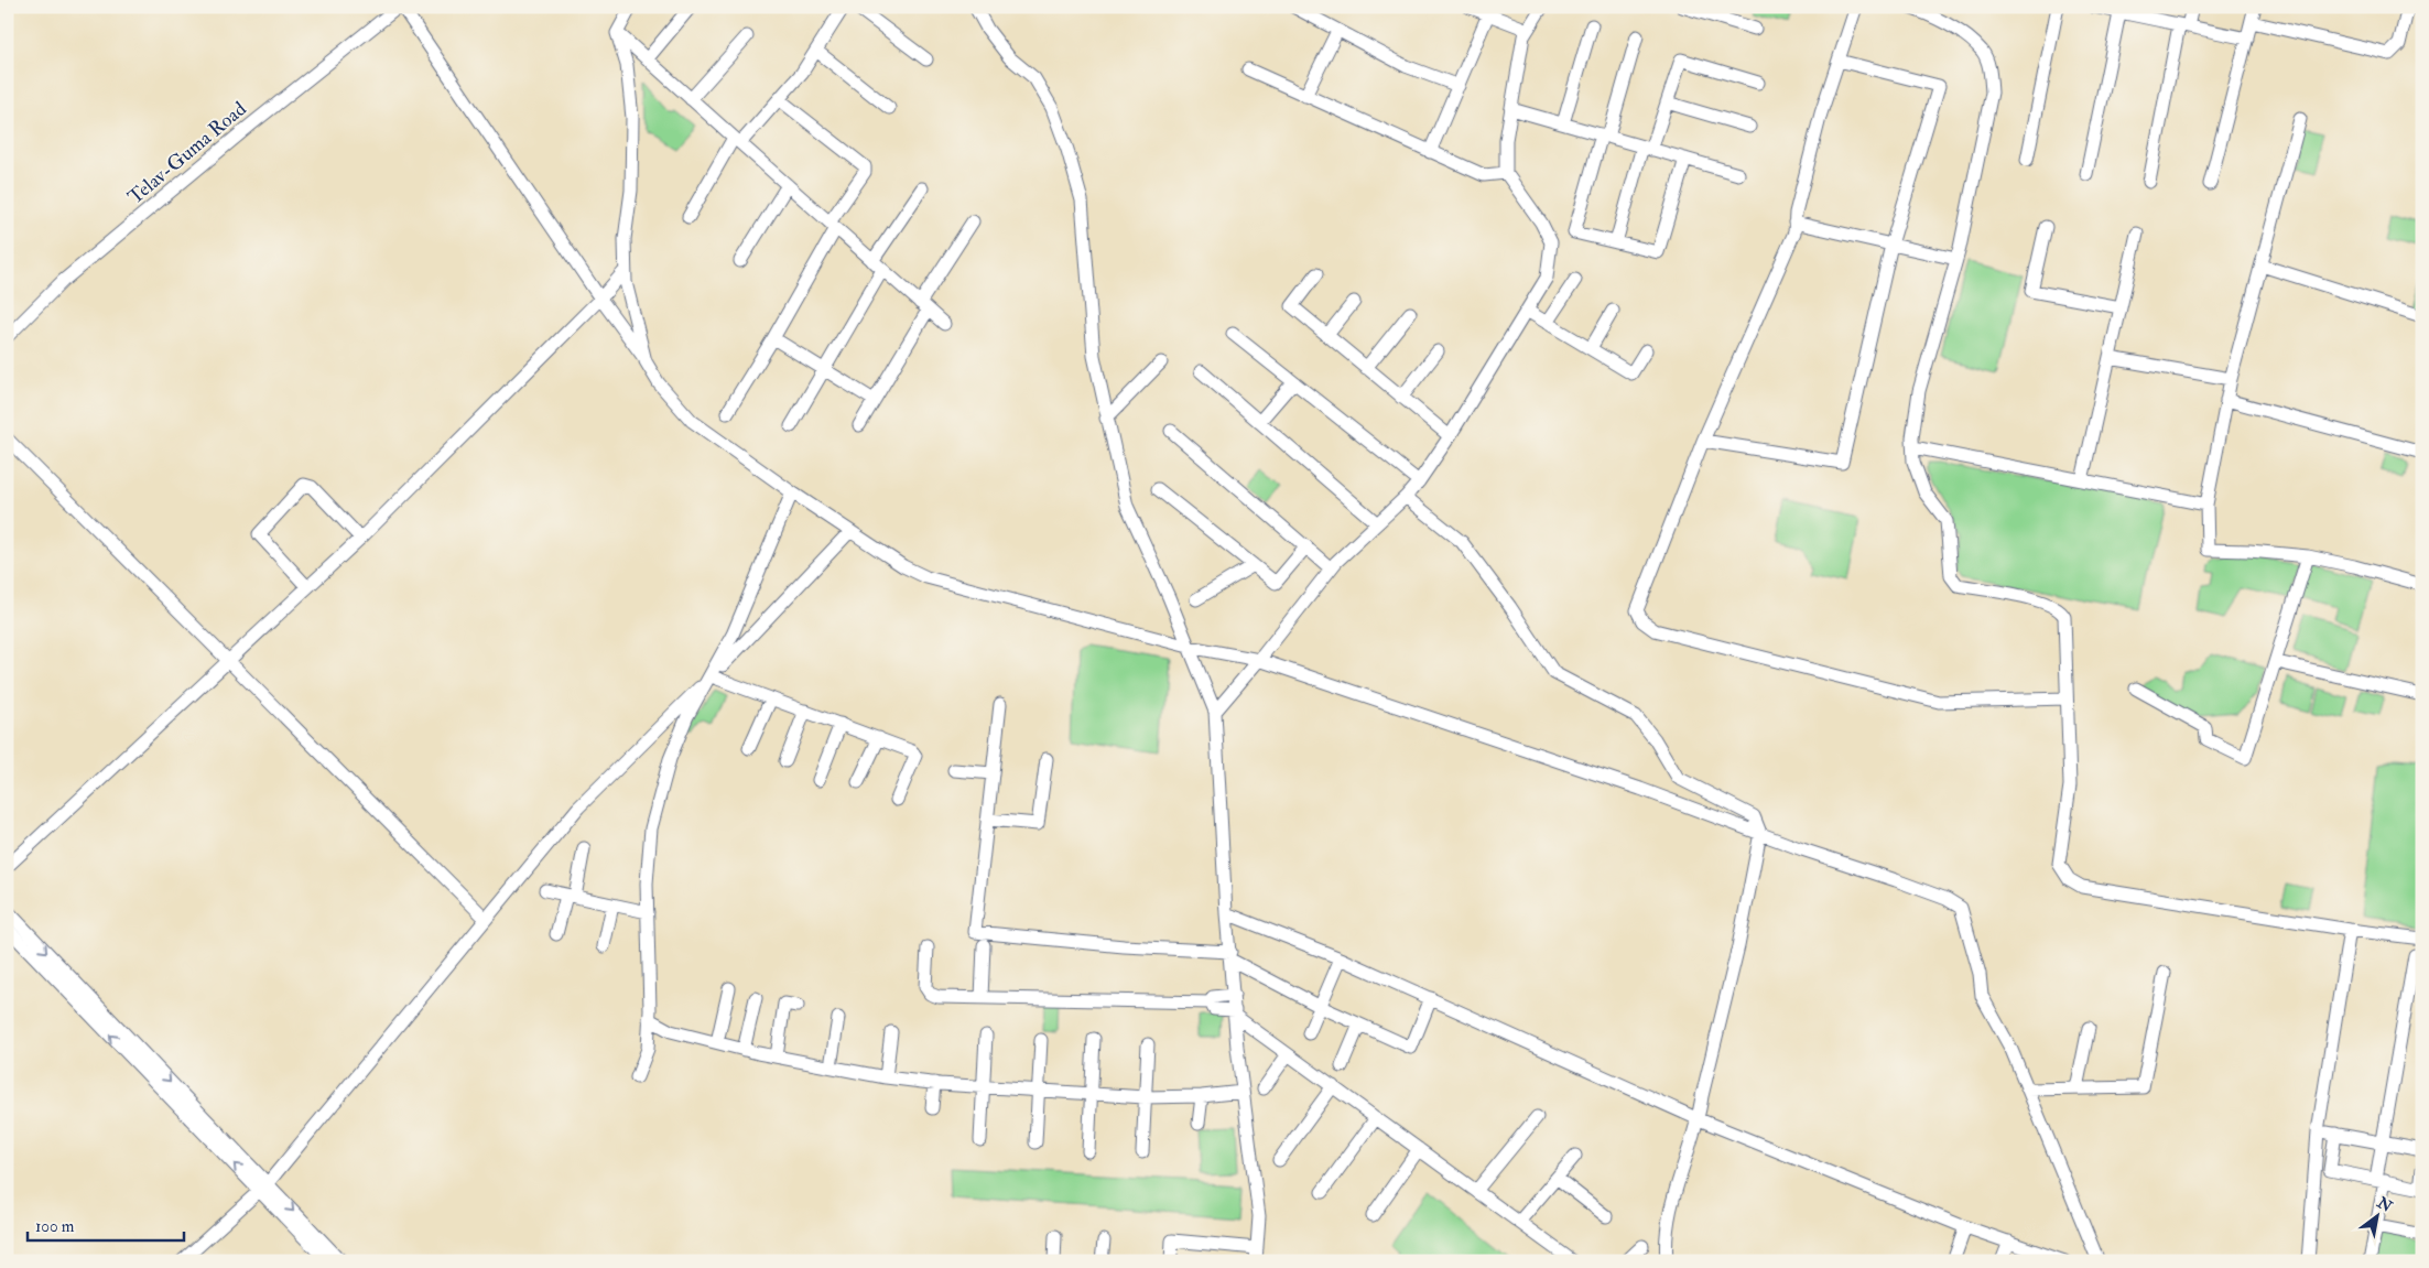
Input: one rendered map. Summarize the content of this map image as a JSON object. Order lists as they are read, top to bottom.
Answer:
{
  "streets": {
    "street": ["Telav-Guma Road"]
  },
  "scale_bar": "100 m",
  "north": "top right"
}
